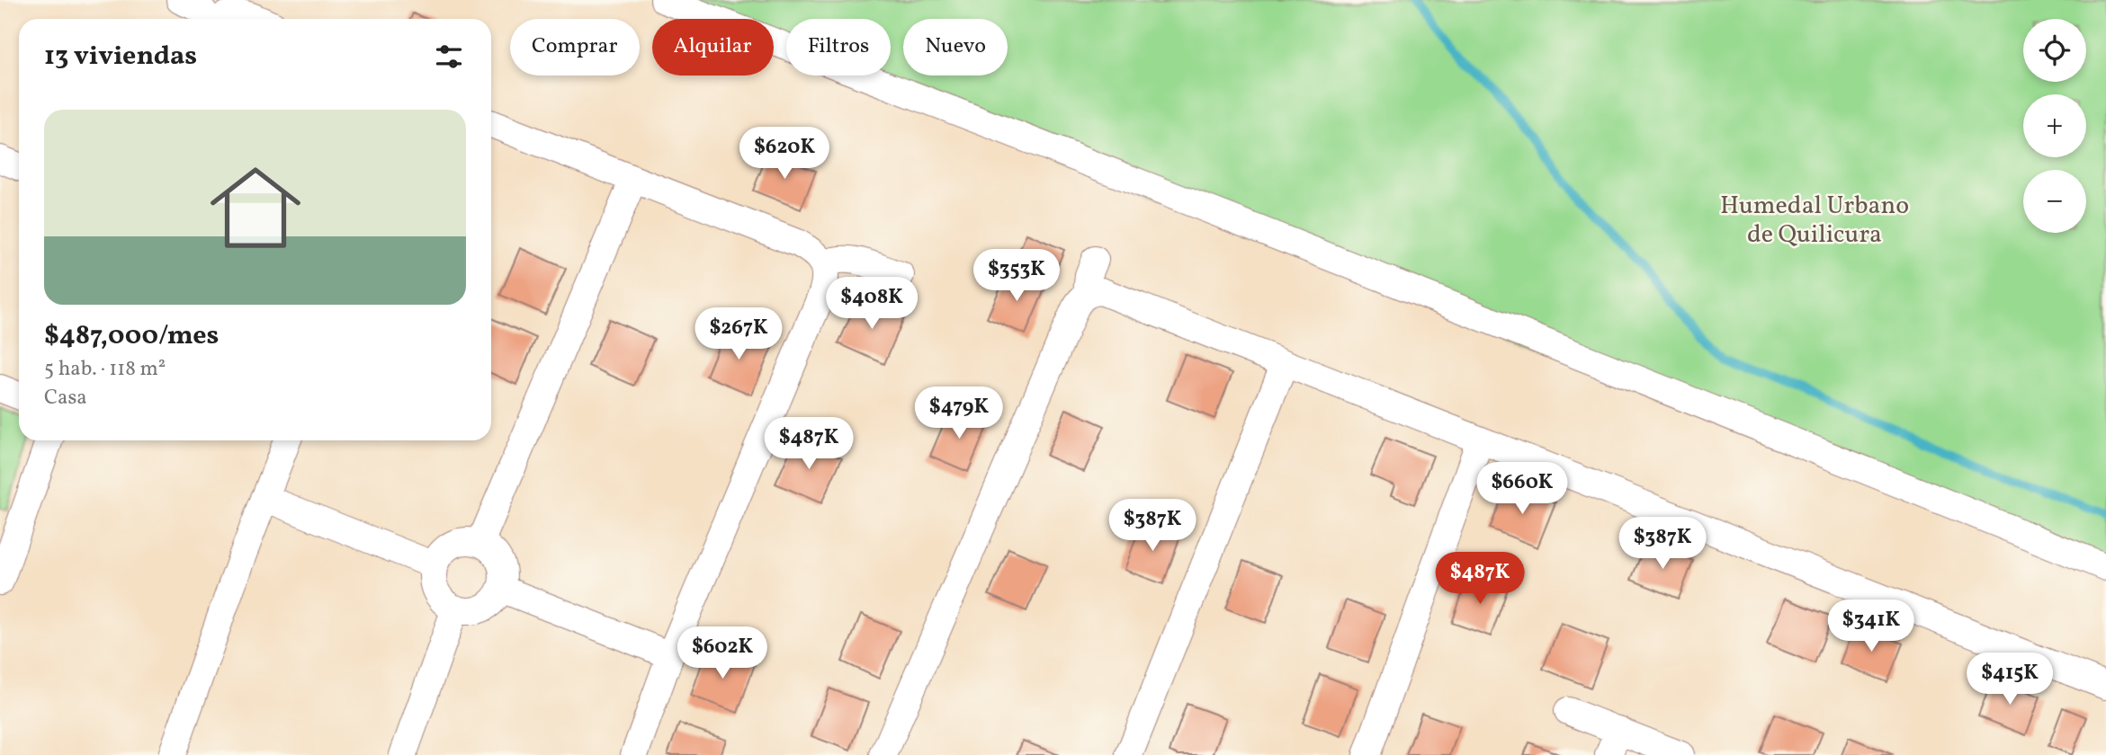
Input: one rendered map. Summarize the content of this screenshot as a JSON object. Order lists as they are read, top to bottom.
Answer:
{
  "parks": ["Humedal Urbano de Quilicura"],
  "page": {
    "map_buttons": ["+", "−"],
    "chip": [
      "Comprar",
      "Alquilar",
      "Filtros",
      "Nuevo"
    ],
    "heading": "13 viviendas",
    "list": [
      {
        "name": "$487,000/mes",
        "note": "5 hab. · 118 m² · Casa"
      }
    ],
    "price": [
      "$620K",
      "$353K",
      "$408K",
      "$267K",
      "$479K",
      "$487K",
      "$660K",
      "$387K",
      "$387K",
      "$487K",
      "$341K",
      "$602K",
      "$415K"
    ]
  }
}
